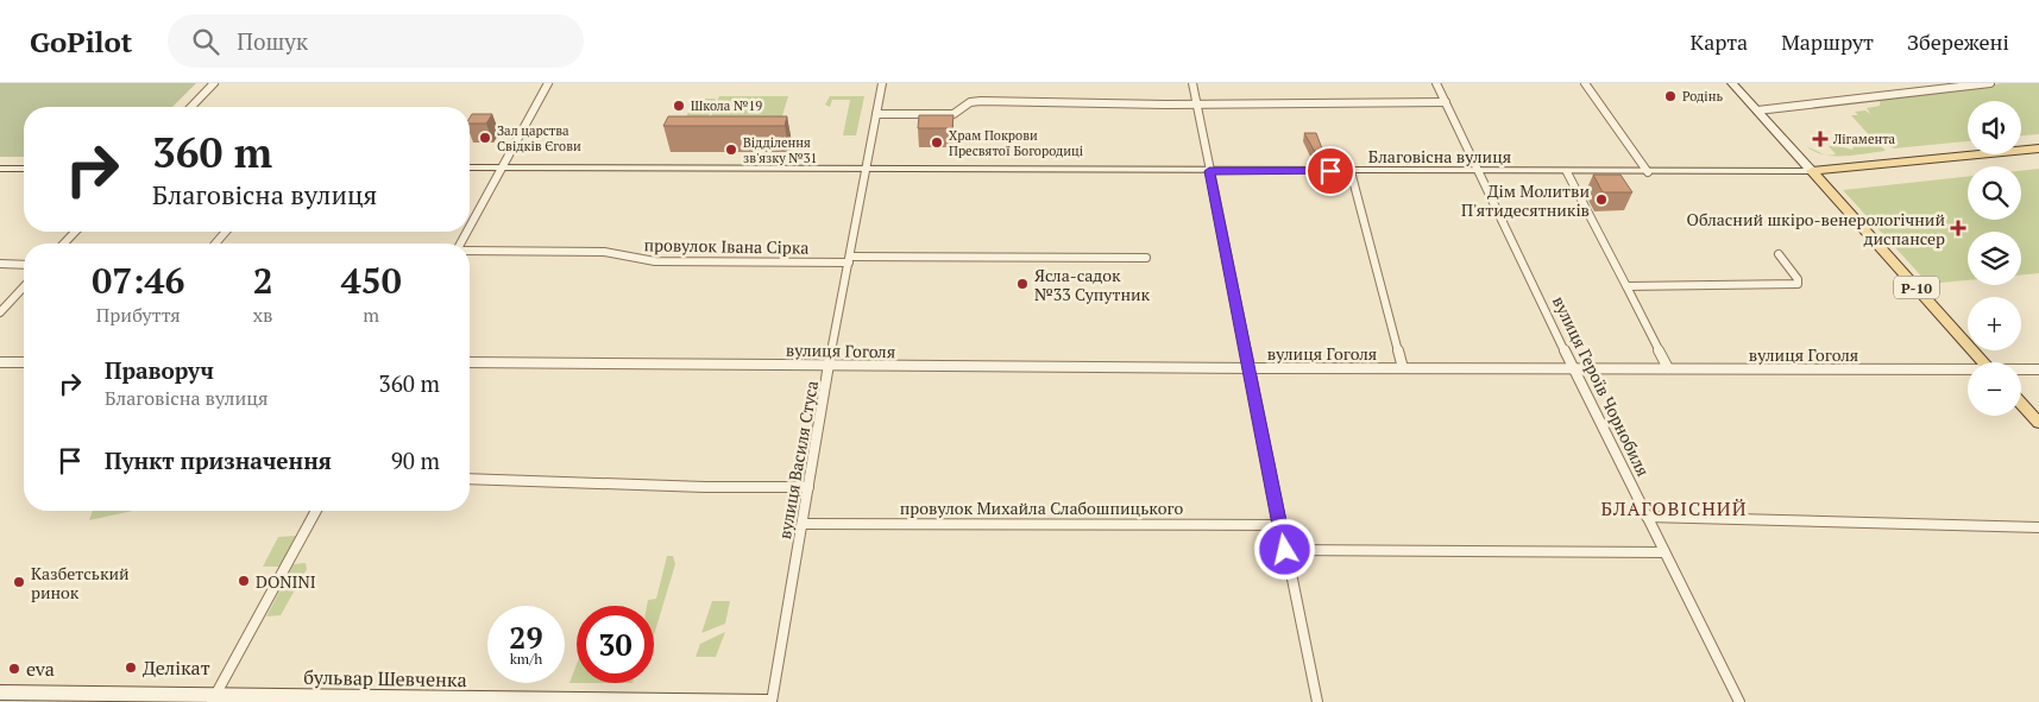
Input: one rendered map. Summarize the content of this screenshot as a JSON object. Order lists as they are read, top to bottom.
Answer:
{
  "streets": {
    "main road": ["Благовісна вулиця", "Р-10", "бульвар Шевченка"],
    "street": [
      "провулок Івана Сірка",
      "вулиця Гоголя",
      "вулиця Героїв Чорнобиля",
      "вулиця Василя Стуса",
      "провулок Михайла Слабошпицького"
    ]
  },
  "crossings": [
    ["Благовісна вулиця", "Р-10"],
    ["Благовісна вулиця", "вулиця Героїв Чорнобиля"],
    ["Благовісна вулиця", "вулиця Василя Стуса"],
    ["провулок Івана Сірка", "вулиця Василя Стуса"],
    ["вулиця Гоголя", "вулиця Героїв Чорнобиля"],
    ["вулиця Гоголя", "вулиця Василя Стуса"],
    ["вулиця Василя Стуса", "провулок Михайла Слабошпицького"],
    ["вулиця Василя Стуса", "бульвар Шевченка"]
  ],
  "districts": ["БЛАГОВІСНИЙ"],
  "places": {
    "other": [
      "Родінь",
      "Школа №19",
      "Зал царства Свідків Єгови",
      "Храм Покрови Пресвятої Богородиці",
      "Відділення зв'язку №31",
      "Дім Молитви П'ятидесятників",
      "Ясла-садок №33 Супутник",
      "DONINI",
      "Казбетський ринок",
      "Делікат",
      "eva"
    ],
    "health": ["Лігамента", "Обласний шкіро-венерологічний диспансер"]
  },
  "page": {
    "header": "GoPilot",
    "search": "Пошук",
    "nav": ["Карта", "Маршрут", "Збережені"],
    "map_buttons": ["+", "−"],
    "turn": ["360 m", "Благовісна вулиця"],
    "eta": [
      "07:46",
      "Прибуття",
      "2",
      "хв",
      "450",
      "m"
    ],
    "list": [
      {
        "name": "Праворуч",
        "note": "Благовісна вулиця",
        "value": "360 m"
      },
      {
        "name": "Пункт призначення",
        "value": "90 m"
      }
    ],
    "speed": "29 km/h",
    "limit": "30"
  }
}
